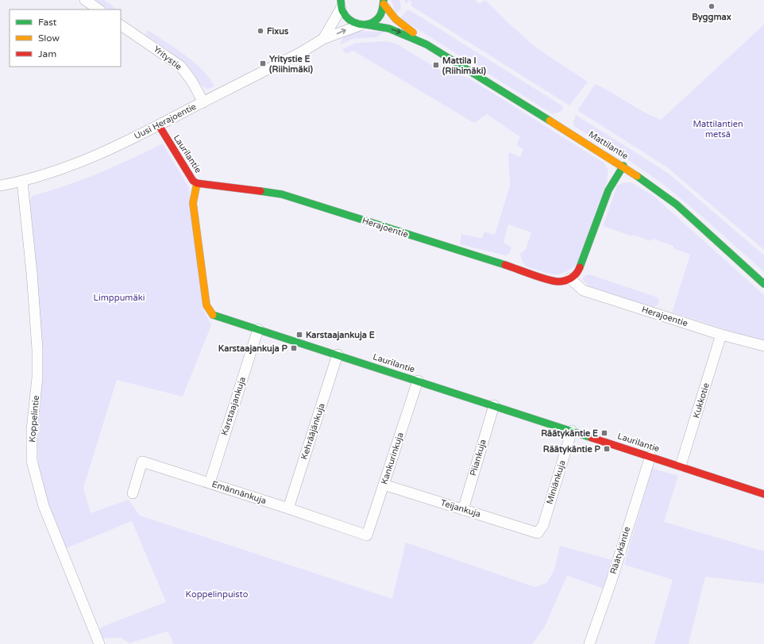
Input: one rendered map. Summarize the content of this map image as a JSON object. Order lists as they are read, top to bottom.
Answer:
{
  "streets": {
    "street": [
      "Yritystie",
      "Uusi Herajoentie",
      "Mattilantie",
      "Laurilantie",
      "Herajoentie",
      "Kukkotie",
      "Karstaajankuja",
      "Koppelintie",
      "Kehrääjänkuja",
      "Piiankuja",
      "Kankurinkuja",
      "Miniänkuja",
      "Emännänkuja",
      "Teijankuja",
      "Räätykäntie"
    ]
  },
  "crossings": [
    ["Yritystie", "Uusi Herajoentie"],
    ["Uusi Herajoentie", "Mattilantie"],
    ["Uusi Herajoentie", "Laurilantie"],
    ["Uusi Herajoentie", "Koppelintie"],
    ["Laurilantie", "Herajoentie"],
    ["Laurilantie", "Kukkotie"],
    ["Laurilantie", "Karstaajankuja"],
    ["Laurilantie", "Kehrääjänkuja"],
    ["Laurilantie", "Piiankuja"],
    ["Laurilantie", "Kankurinkuja"],
    ["Laurilantie", "Miniänkuja"],
    ["Laurilantie", "Räätykäntie"],
    ["Herajoentie", "Kukkotie"],
    ["Karstaajankuja", "Emännänkuja"],
    ["Kehrääjänkuja", "Emännänkuja"],
    ["Piiankuja", "Teijankuja"],
    ["Kankurinkuja", "Emännänkuja"],
    ["Kankurinkuja", "Teijankuja"],
    ["Miniänkuja", "Teijankuja"]
  ],
  "parks": ["Mattilantien metsä", "Limppumäki", "Koppelinpuisto"],
  "places": {
    "other": ["Byggmax", "Fixus"],
    "transit": [
      "Yritystie E (Riihimäki)",
      "Mattila I (Riihimäki)",
      "Karstaajankuja E",
      "Karstaajankuja P",
      "Räätykäntie E",
      "Räätykäntie P"
    ]
  },
  "legend": ["Fast", "Slow", "Jam"]
}
